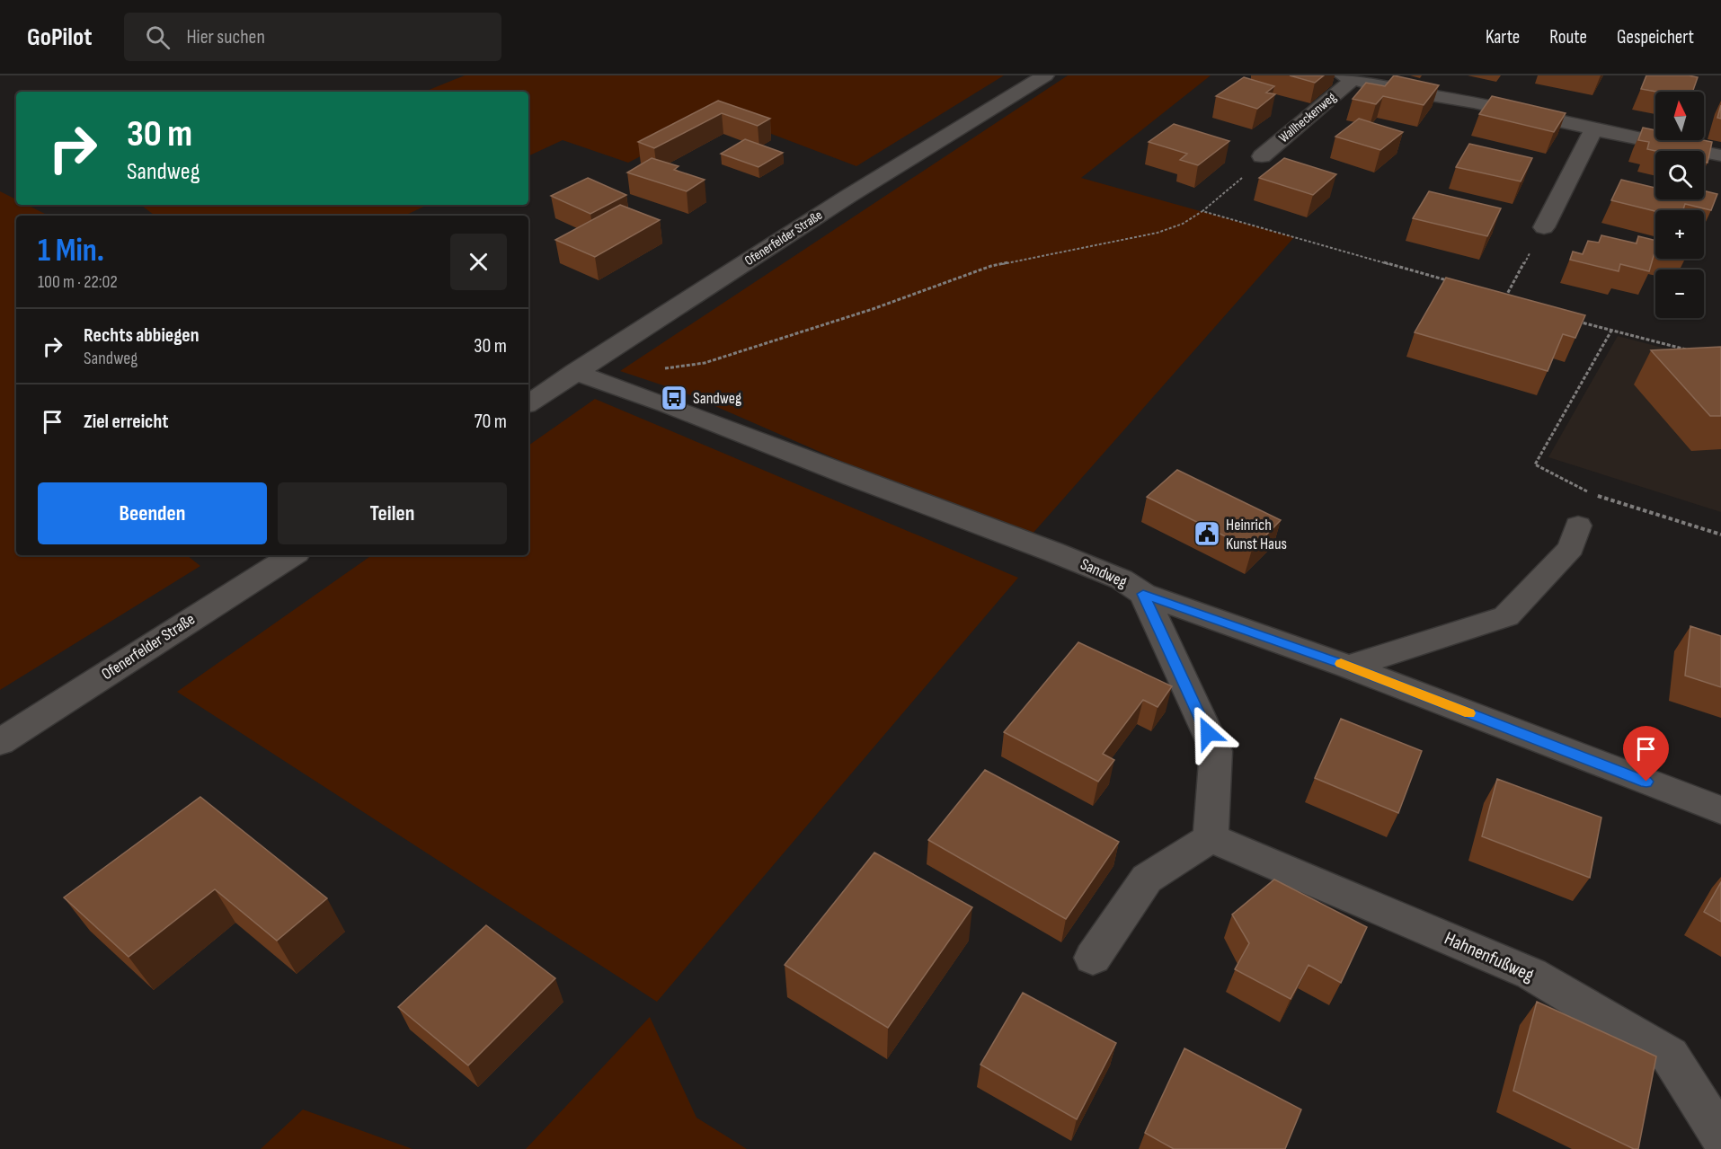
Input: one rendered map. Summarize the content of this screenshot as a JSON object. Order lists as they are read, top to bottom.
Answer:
{
  "streets": {
    "street": [
      "Wallheckenweg",
      "Ofenerfelder Straße",
      "Sandweg",
      "Hahnenfußweg"
    ]
  },
  "crossings": [
    ["Ofenerfelder Straße", "Sandweg"]
  ],
  "places": {
    "bus stop": ["Sandweg"],
    "public building": ["Heinrich Kunst Haus"]
  },
  "north": "top",
  "page": {
    "header": "GoPilot",
    "search": "Hier suchen",
    "nav": ["Karte", "Route", "Gespeichert"],
    "map_buttons": ["+", "−"],
    "turn": ["30 m", "Sandweg"],
    "heading": ["1 Min.", "100 m · 22:02"],
    "list": [
      {
        "name": "Rechts abbiegen",
        "note": "Sandweg",
        "value": "30 m"
      },
      {
        "name": "Ziel erreicht",
        "value": "70 m"
      }
    ],
    "buttons": ["Beenden", "Teilen"]
  }
}
